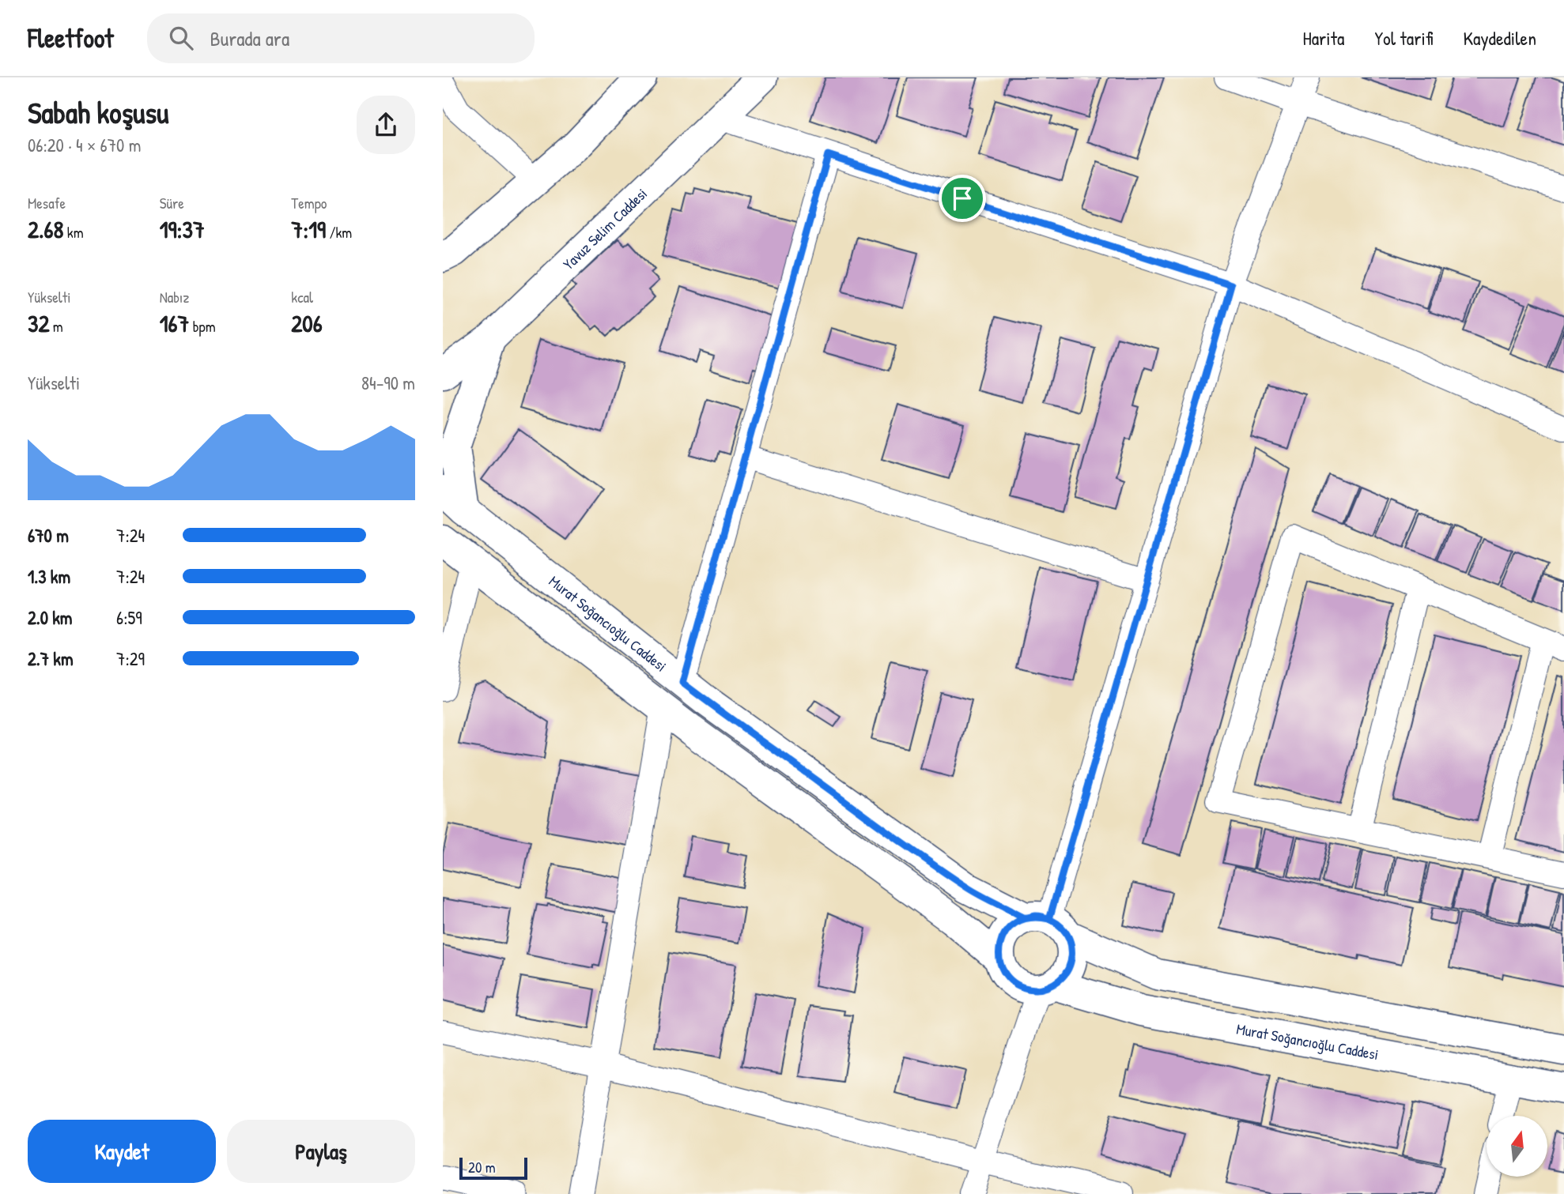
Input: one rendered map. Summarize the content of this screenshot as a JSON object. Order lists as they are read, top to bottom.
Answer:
{
  "streets": {
    "main road": ["Yavuz Selim Caddesi", "Murat Soğancıoğlu Caddesi"]
  },
  "scale_bar": "20 m",
  "north": "top",
  "page": {
    "header": "Fleetfoot",
    "search": "Burada ara",
    "nav": ["Harita", "Yol tarifi", "Kaydedilen"],
    "heading": ["Sabah koşusu", "06:20 · 4 × 670 m"],
    "stats": [
      ["Mesafe", "2.68 km"],
      ["Süre", "19:37"],
      ["Tempo", "7:19 /km"],
      ["Yükselti", "32 m"],
      ["Nabız", "167 bpm"],
      ["kcal", "206"]
    ],
    "chart": ["Yükselti", "84–90 m"],
    "list": [
      {
        "name": "670 m",
        "note": "7:24"
      },
      {
        "name": "1.3 km",
        "note": "7:24"
      },
      {
        "name": "2.0 km",
        "note": "6:59"
      },
      {
        "name": "2.7 km",
        "note": "7:29"
      }
    ],
    "buttons": ["Kaydet", "Paylaş"],
    "scale": "20 m"
  }
}
